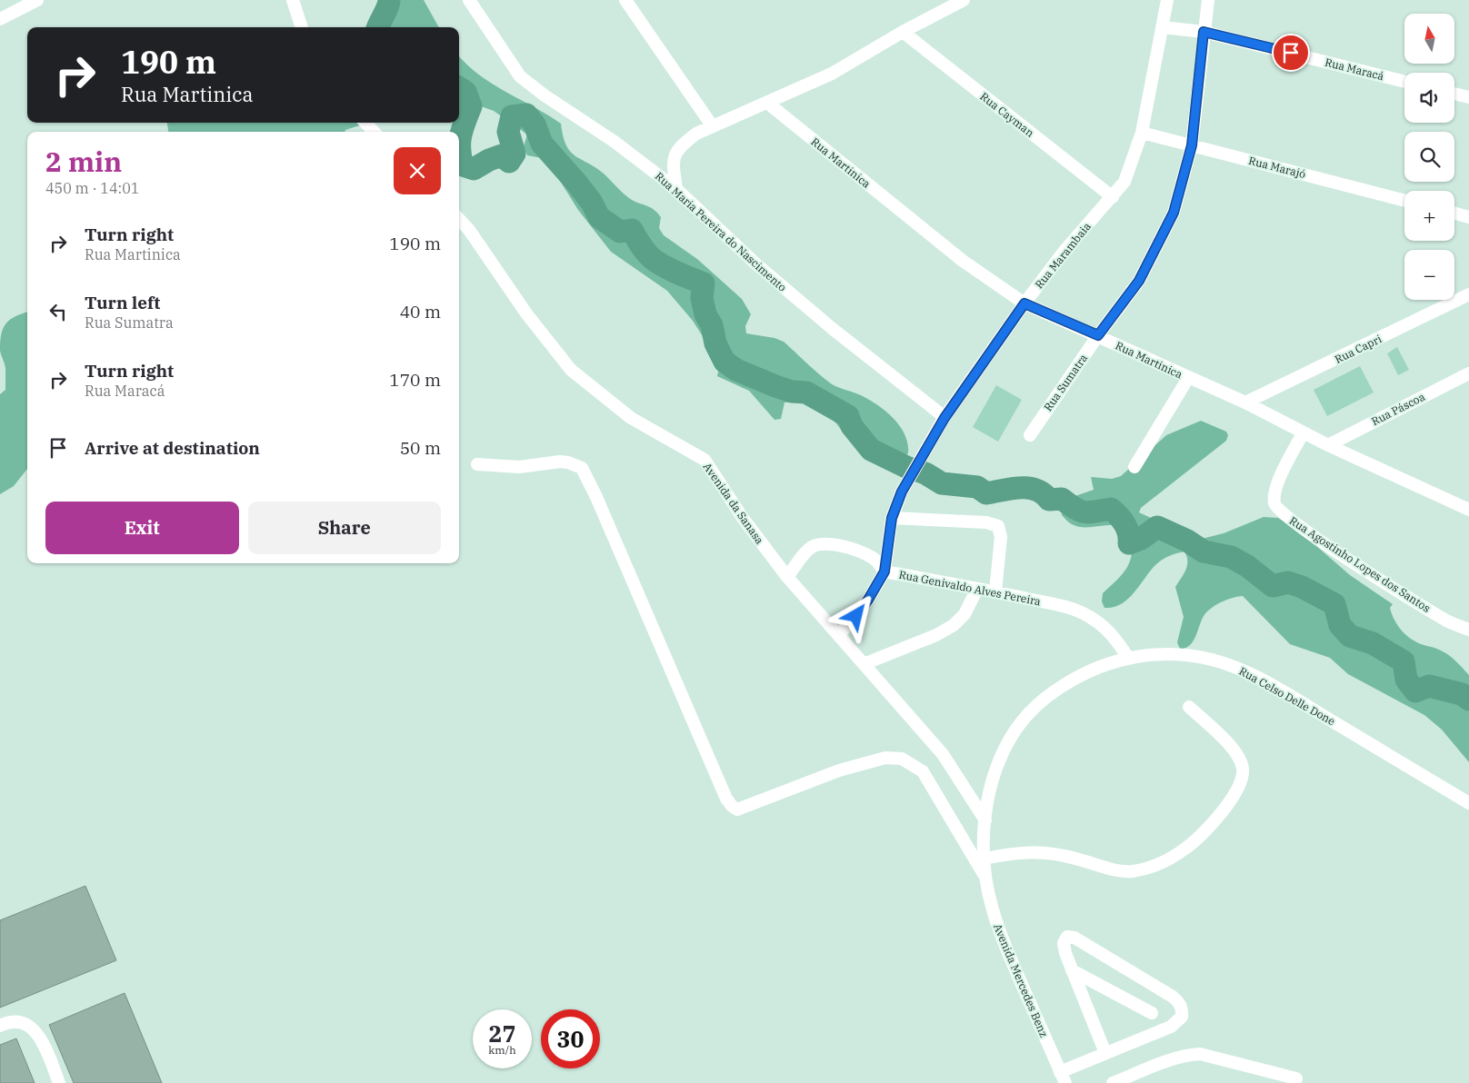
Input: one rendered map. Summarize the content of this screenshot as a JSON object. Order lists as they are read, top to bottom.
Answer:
{
  "streets": {
    "street": [
      "Rua Maracá",
      "Rua Cayman",
      "Rua Martinica",
      "Rua Marajó",
      "Rua Maria Pereira do Nascimento",
      "Rua Marambaia",
      "Rua Capri",
      "Rua Sumatra",
      "Rua Páscoa",
      "Avenida da Sanasa",
      "Rua Agostinho Lopes dos Santos",
      "Rua Genivaldo Alves Pereira",
      "Rua Celso Delle Done",
      "Avenida Mercedes Benz"
    ]
  },
  "crossings": [
    ["Rua Maracá", "Rua Marambaia"],
    ["Rua Maracá", "Rua Sumatra"],
    ["Rua Cayman", "Rua Marambaia"],
    ["Rua Martinica", "Rua Marambaia"],
    ["Rua Martinica", "Rua Capri"],
    ["Rua Martinica", "Rua Sumatra"],
    ["Rua Martinica", "Rua Páscoa"],
    ["Rua Martinica", "Rua Agostinho Lopes dos Santos"],
    ["Rua Marajó", "Rua Marambaia"],
    ["Rua Marajó", "Rua Sumatra"],
    ["Rua Maria Pereira do Nascimento", "Rua Marambaia"],
    ["Rua Marambaia", "Avenida da Sanasa"],
    ["Rua Marambaia", "Rua Genivaldo Alves Pereira"],
    ["Avenida da Sanasa", "Rua Genivaldo Alves Pereira"],
    ["Avenida da Sanasa", "Rua Celso Delle Done"],
    ["Avenida da Sanasa", "Avenida Mercedes Benz"],
    ["Rua Genivaldo Alves Pereira", "Rua Celso Delle Done"],
    ["Rua Celso Delle Done", "Avenida Mercedes Benz"]
  ],
  "north": "top",
  "page": {
    "map_buttons": ["+", "−"],
    "turn": ["190 m", "Rua Martinica"],
    "heading": ["2 min", "450 m · 14:01"],
    "list": [
      {
        "name": "Turn right",
        "note": "Rua Martinica",
        "value": "190 m"
      },
      {
        "name": "Turn left",
        "note": "Rua Sumatra",
        "value": "40 m"
      },
      {
        "name": "Turn right",
        "note": "Rua Maracá",
        "value": "170 m"
      },
      {
        "name": "Arrive at destination",
        "value": "50 m"
      }
    ],
    "buttons": ["Exit", "Share"],
    "speed": "27 km/h",
    "limit": "30"
  }
}
